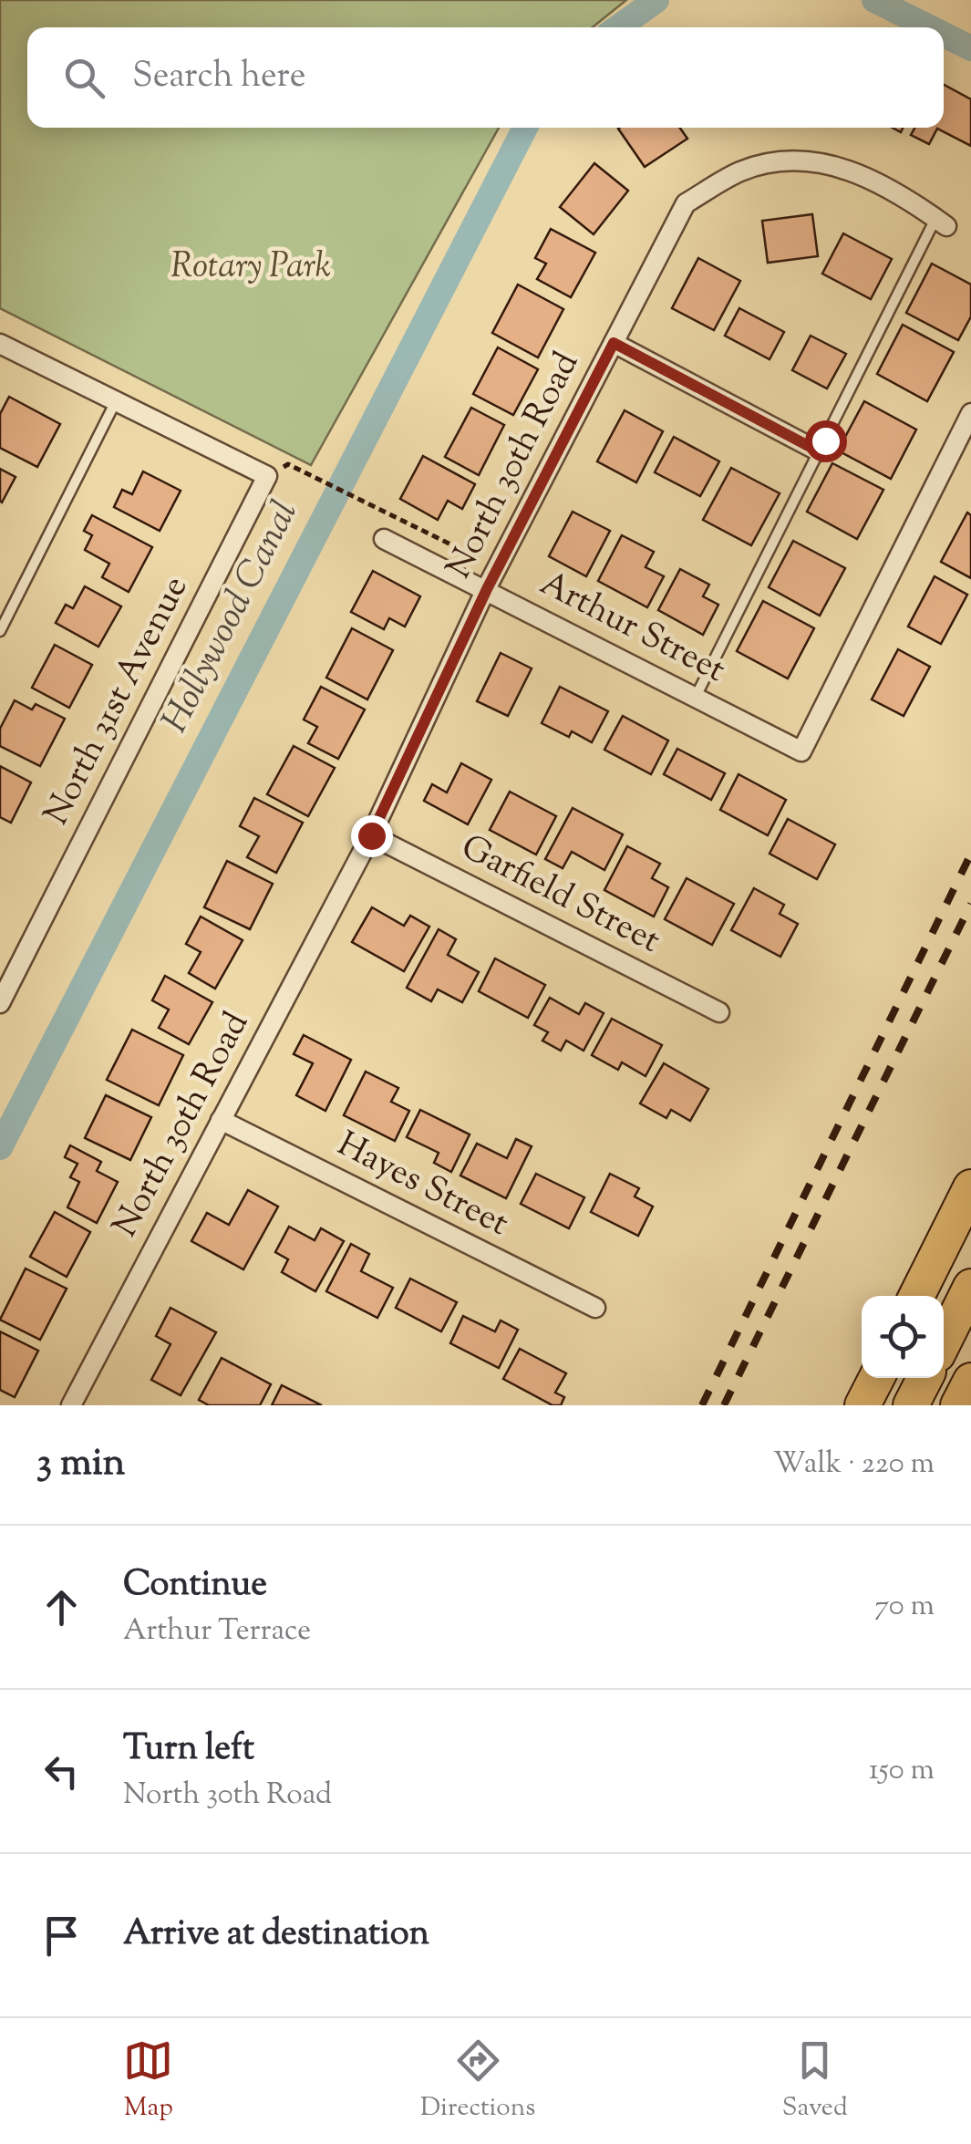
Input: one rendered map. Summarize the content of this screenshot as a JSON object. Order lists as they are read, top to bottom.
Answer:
{
  "streets": {
    "street": [
      "North 30th Road",
      "Arthur Street",
      "North 31st Avenue",
      "Garfield Street",
      "Hayes Street"
    ]
  },
  "crossings": [
    ["North 30th Road", "Arthur Street"],
    ["North 30th Road", "Garfield Street"],
    ["North 30th Road", "Hayes Street"]
  ],
  "water": ["Hollywood Canal"],
  "parks": ["Rotary Park"],
  "page": {
    "search": "Search here",
    "heading": ["3 min", "Walk · 220 m"],
    "list": [
      ["Continue", "Arthur Terrace", "70 m"],
      ["Turn left", "North 30th Road", "150 m"],
      "Arrive at destination"
    ],
    "nav": ["Map", "Directions", "Saved"]
  }
}
